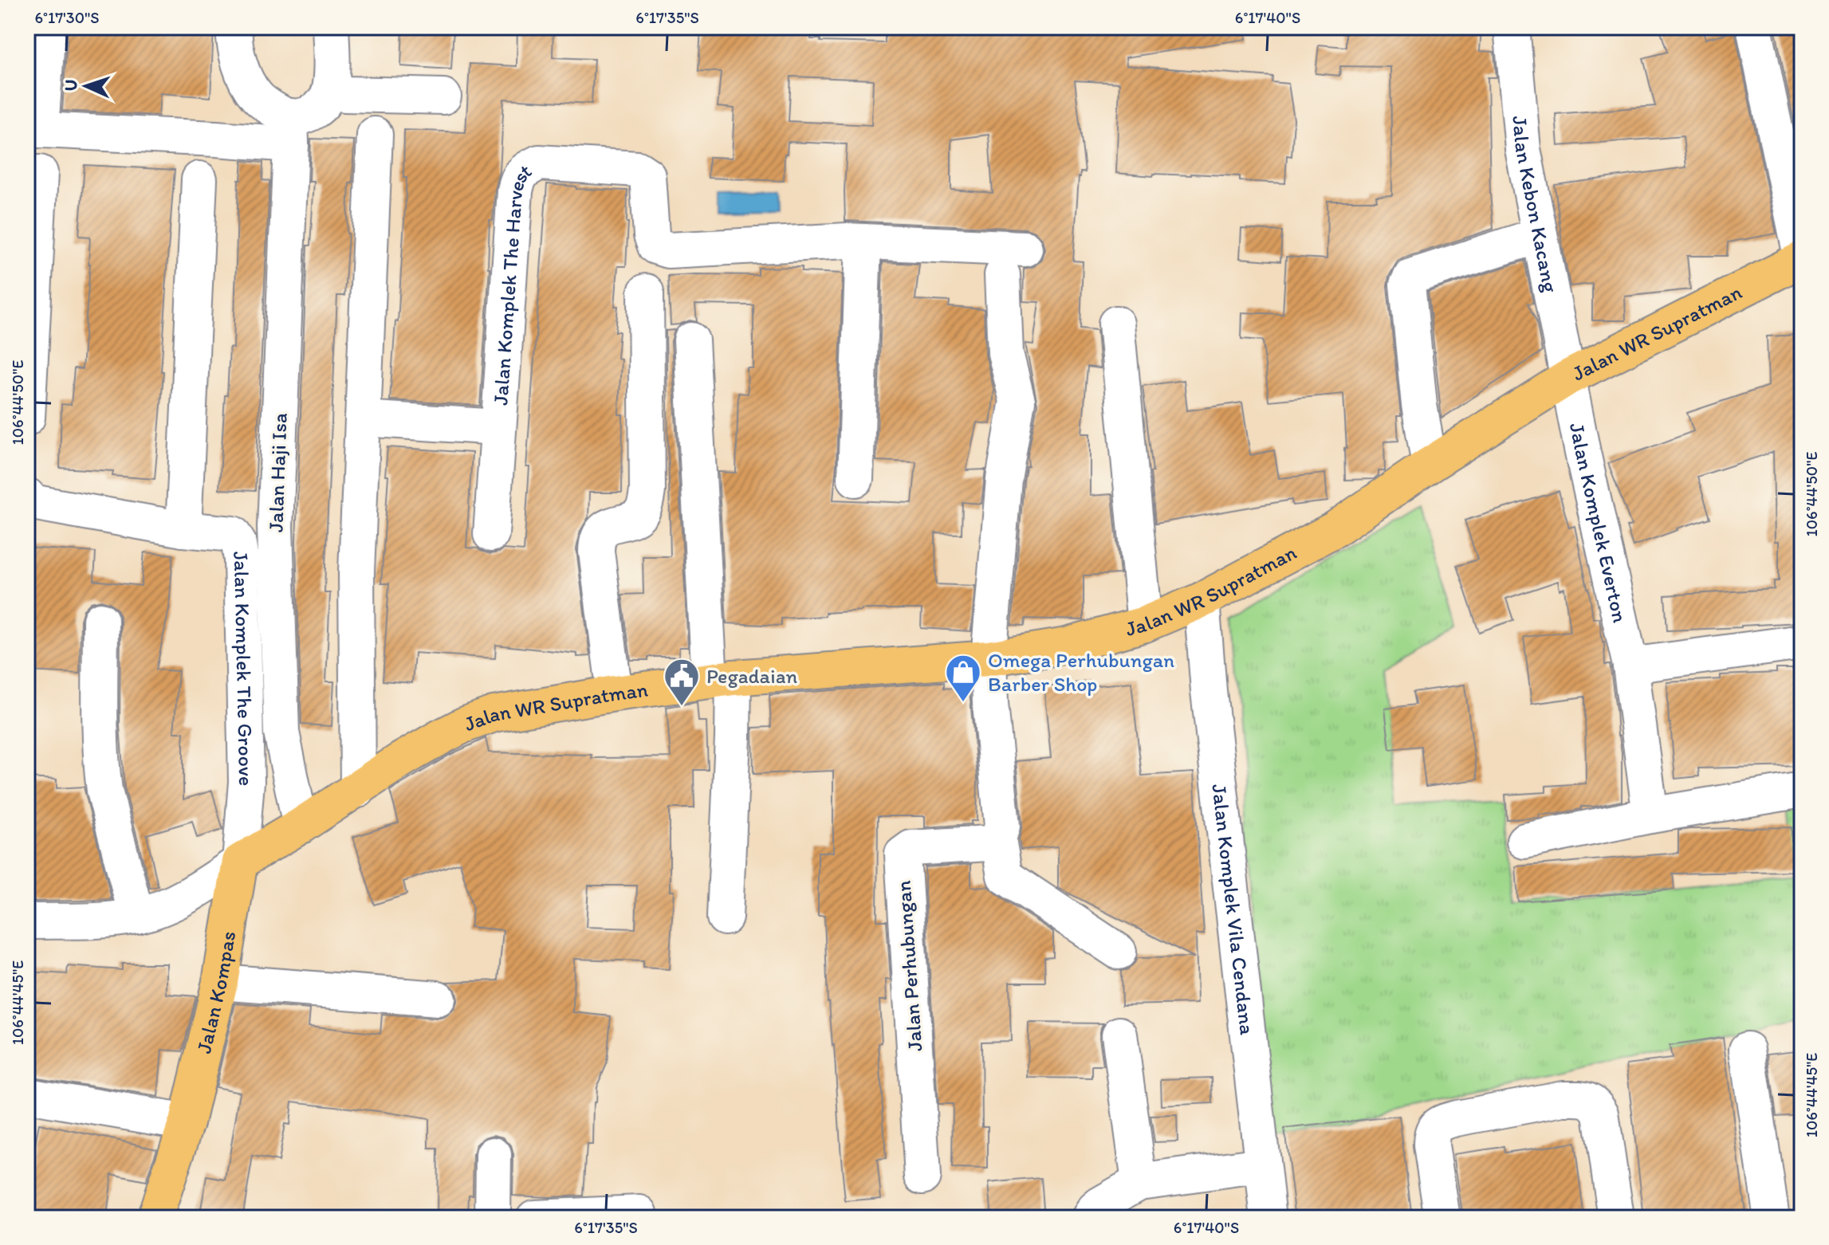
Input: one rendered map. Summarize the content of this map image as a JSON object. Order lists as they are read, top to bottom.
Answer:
{
  "streets": {
    "main road": ["Jalan WR Supratman", "Jalan Kompas"],
    "street": [
      "Jalan Kebon Kacang",
      "Jalan Komplek The Harvest",
      "Jalan Haji Isa",
      "Jalan Komplek Everton",
      "Jalan Komplek The Groove",
      "Jalan Komplek Vila Cendana",
      "Jalan Perhubungan"
    ]
  },
  "crossings": [
    ["Jalan Kebon Kacang", "Jalan WR Supratman"],
    ["Jalan Kebon Kacang", "Jalan Komplek Everton"],
    ["Jalan Komplek The Harvest", "Jalan WR Supratman"],
    ["Jalan WR Supratman", "Jalan Haji Isa"],
    ["Jalan WR Supratman", "Jalan Komplek Everton"],
    ["Jalan WR Supratman", "Jalan Komplek The Groove"],
    ["Jalan WR Supratman", "Jalan Komplek Vila Cendana"],
    ["Jalan WR Supratman", "Jalan Kompas"],
    ["Jalan Komplek The Groove", "Jalan Kompas"]
  ],
  "places": {
    "shop": ["Omega Perhubungan Barber Shop"],
    "public building": ["Pegadaian"]
  },
  "north": "left",
  "coordinates": [
    "6°17'30\"S",
    "6°17'35\"S",
    "6°17'40\"S",
    "106°44'50\"E",
    "106°44'45\"E"
  ]
}
